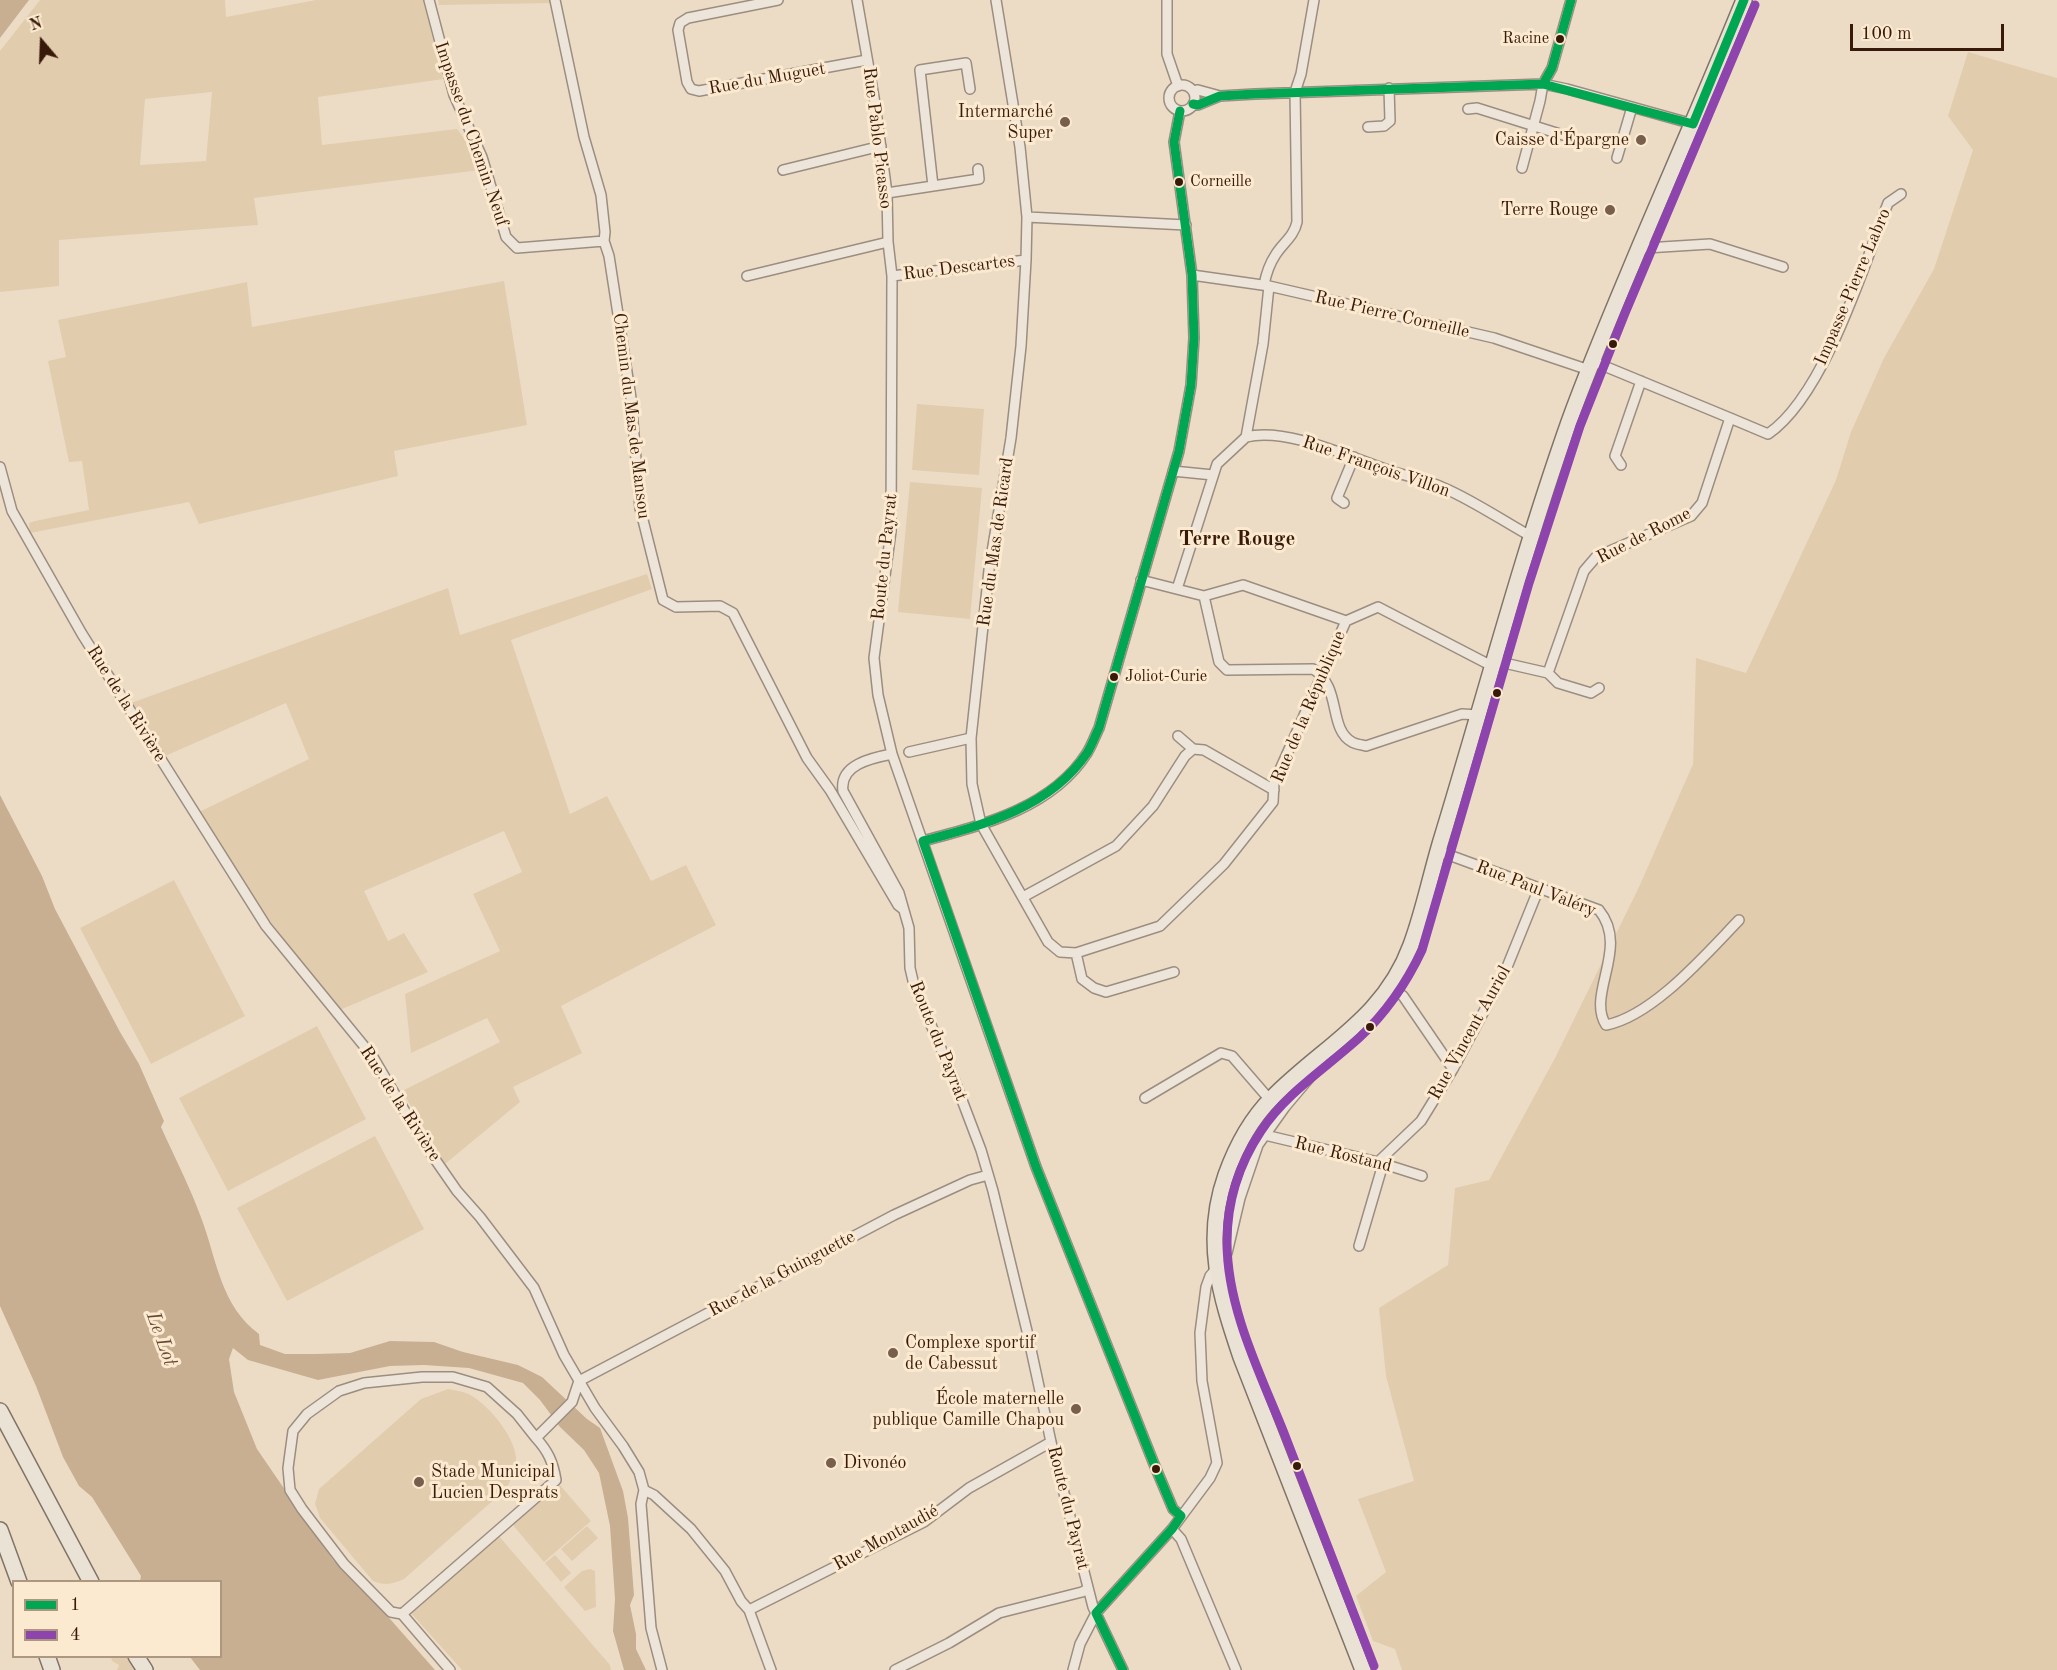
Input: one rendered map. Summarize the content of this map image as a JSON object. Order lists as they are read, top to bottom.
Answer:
{
  "streets": {
    "street": [
      "Rue du Muguet",
      "Impasse du Chemin Neuf",
      "Rue Pablo Picasso",
      "Rue Descartes",
      "Impasse Pierre Labro",
      "Rue Pierre Corneille",
      "Chemin du Mas de Mansou",
      "Rue François Villon",
      "Rue de Rome",
      "Rue du Mas de Ricard",
      "Route du Payrat",
      "Rue de la Rivière",
      "Rue de la République",
      "Rue Paul Valéry",
      "Rue Vincent Auriol",
      "Rue Rostand",
      "Rue de la Guinguette",
      "Rue Montaudié"
    ]
  },
  "crossings": [
    ["Rue du Muguet", "Rue Pablo Picasso"],
    ["Impasse du Chemin Neuf", "Chemin du Mas de Mansou"],
    ["Rue Pablo Picasso", "Rue Descartes"],
    ["Rue Pablo Picasso", "Route du Payrat"],
    ["Rue Descartes", "Rue du Mas de Ricard"],
    ["Rue Descartes", "Route du Payrat"],
    ["Impasse Pierre Labro", "Rue de Rome"],
    ["Chemin du Mas de Mansou", "Route du Payrat"],
    ["Route du Payrat", "Rue de la Guinguette"],
    ["Route du Payrat", "Rue Montaudié"],
    ["Rue de la Rivière", "Rue de la Guinguette"],
    ["Rue Paul Valéry", "Rue Vincent Auriol"],
    ["Rue Vincent Auriol", "Rue Rostand"]
  ],
  "districts": ["Terre Rouge"],
  "water": ["Le Lot"],
  "places": [
    "Racine",
    "Intermarché Super",
    "Caisse d'Épargne",
    "Corneille",
    "Terre Rouge",
    "Joliot-Curie",
    "Complexe sportif de Cabessut",
    "École maternelle publique Camille Chapou",
    "Divonéo",
    "Stade Municipal Lucien Desprats"
  ],
  "lines": ["transit line 1", "transit line 4"],
  "legend": ["1", "4"],
  "scale_bar": "100 m",
  "north": "top"
}
